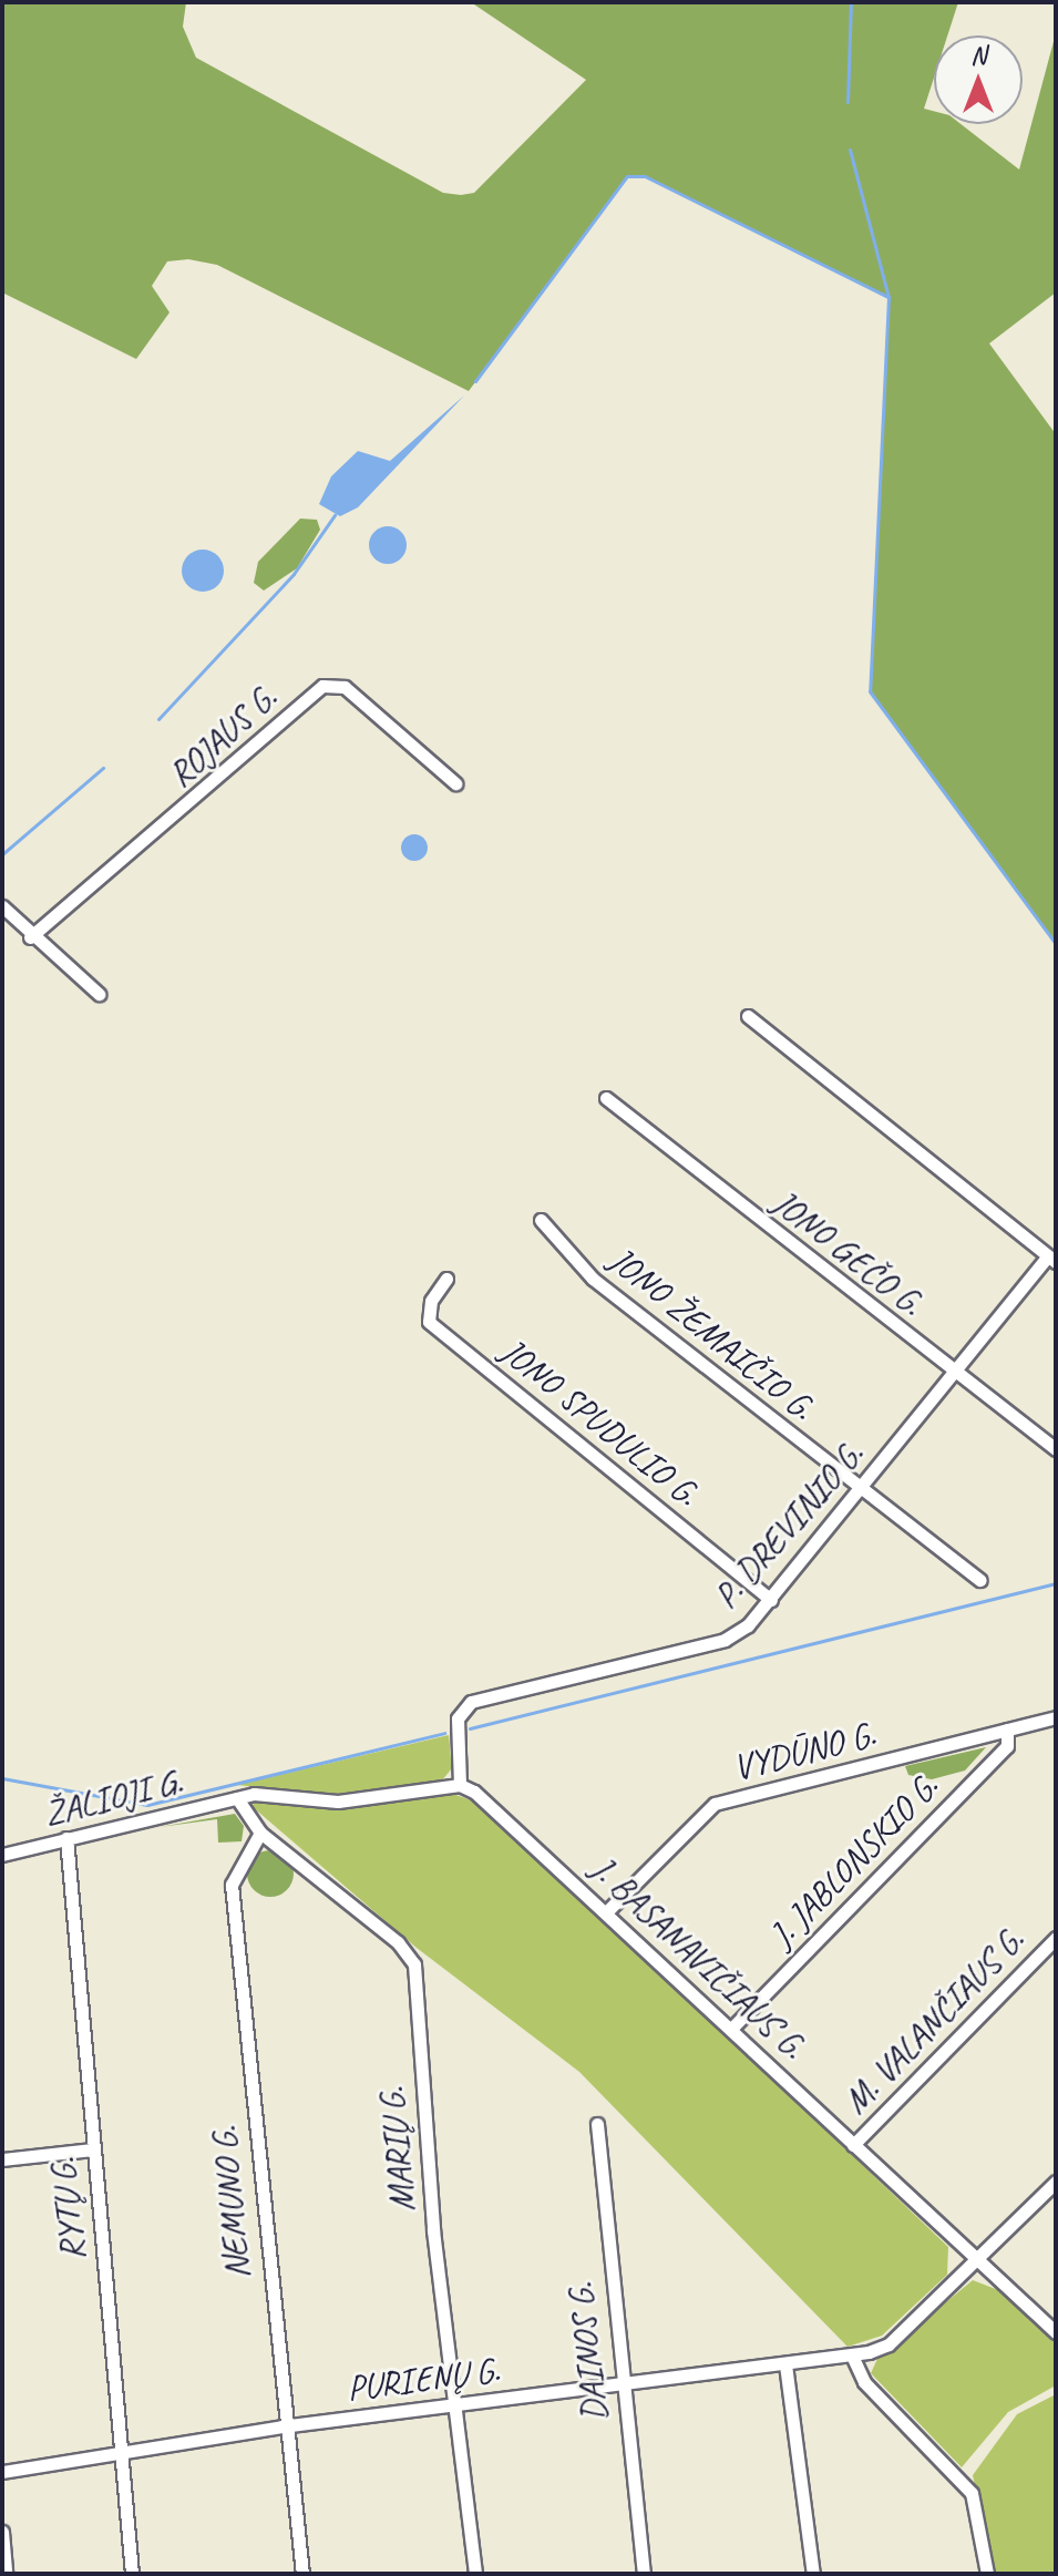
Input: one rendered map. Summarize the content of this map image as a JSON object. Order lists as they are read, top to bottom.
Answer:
{
  "streets": {
    "street": [
      "ROJAUS G.",
      "JONO GEČO G.",
      "JONO ŽEMAIČIO G.",
      "JONO SPUDULIO G.",
      "P. DREVINIO G.",
      "VYDŪNO G.",
      "ŽALIOJI G.",
      "J. JABLONSKIO G.",
      "J. BASANAVIČIAUS G.",
      "M. VALANČIAUS G.",
      "MARIŲ G.",
      "NEMUNO G.",
      "RYTŲ G.",
      "DAINOS G.",
      "PURIENŲ G."
    ]
  },
  "crossings": [
    ["JONO GEČO G.", "P. DREVINIO G."],
    ["JONO ŽEMAIČIO G.", "P. DREVINIO G."],
    ["JONO SPUDULIO G.", "P. DREVINIO G."],
    ["P. DREVINIO G.", "J. BASANAVIČIAUS G."],
    ["VYDŪNO G.", "J. JABLONSKIO G."],
    ["VYDŪNO G.", "J. BASANAVIČIAUS G."],
    ["ŽALIOJI G.", "MARIŲ G."],
    ["ŽALIOJI G.", "RYTŲ G."],
    ["J. JABLONSKIO G.", "J. BASANAVIČIAUS G."],
    ["J. BASANAVIČIAUS G.", "M. VALANČIAUS G."],
    ["J. BASANAVIČIAUS G.", "PURIENŲ G."],
    ["MARIŲ G.", "NEMUNO G."],
    ["MARIŲ G.", "PURIENŲ G."],
    ["NEMUNO G.", "PURIENŲ G."],
    ["RYTŲ G.", "PURIENŲ G."],
    ["DAINOS G.", "PURIENŲ G."]
  ],
  "north": "top"
}
